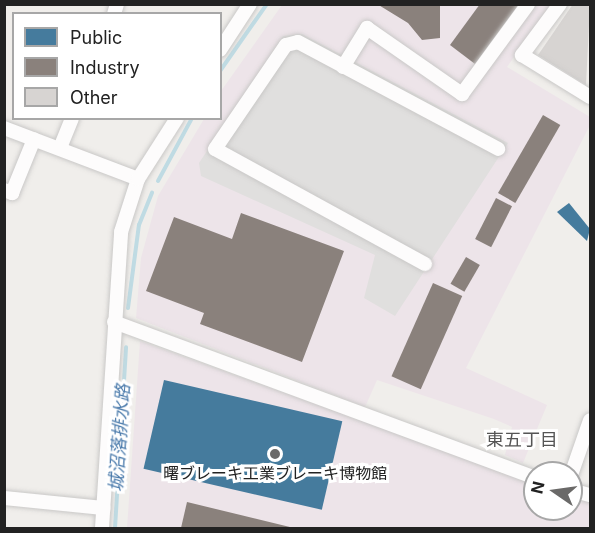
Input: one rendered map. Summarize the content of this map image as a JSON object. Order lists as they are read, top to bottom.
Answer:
{
  "districts": ["東五丁目"],
  "water": ["城沼落排水路"],
  "places": ["曙ブレーキ工業ブレーキ博物館"],
  "legend": ["Public", "Industry", "Other"],
  "north": "left"
}
